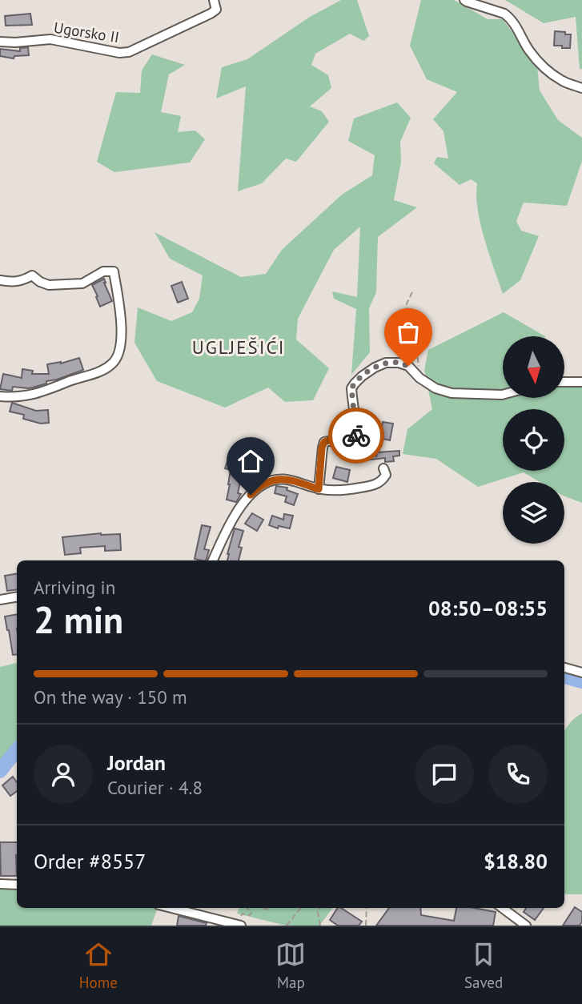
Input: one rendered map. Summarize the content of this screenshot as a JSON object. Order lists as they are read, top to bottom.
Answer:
{
  "streets": {
    "street": ["Ugorsko II"]
  },
  "districts": ["UGLJEŠIĆI"],
  "north": "bottom",
  "page": {
    "heading": ["2 min", "Arriving in", "08:50–08:55"],
    "panel": [
      "Jordan",
      "Courier · 4.8",
      "Order #8557",
      "$18.80"
    ],
    "bar": "On the way · 150 m",
    "tabs": ["Home", "Map", "Saved"]
  }
}
